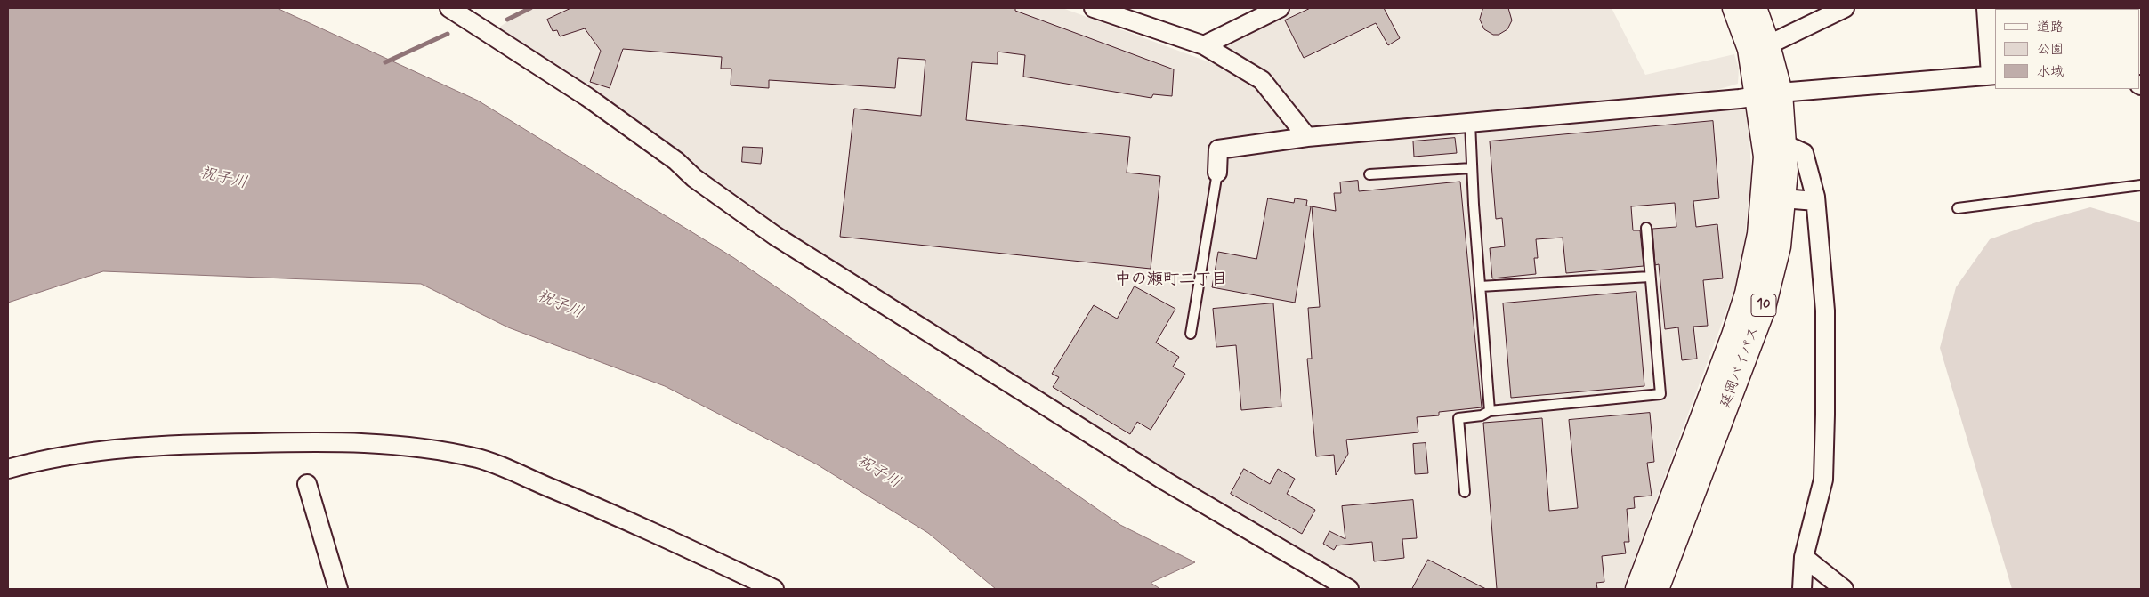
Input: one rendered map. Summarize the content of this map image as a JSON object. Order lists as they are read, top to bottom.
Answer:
{
  "streets": {
    "highway": ["10", "延岡バイパス"]
  },
  "districts": ["中の瀬町二丁目"],
  "water": ["祝子川"],
  "legend": ["道路", "公園", "水域"]
}
